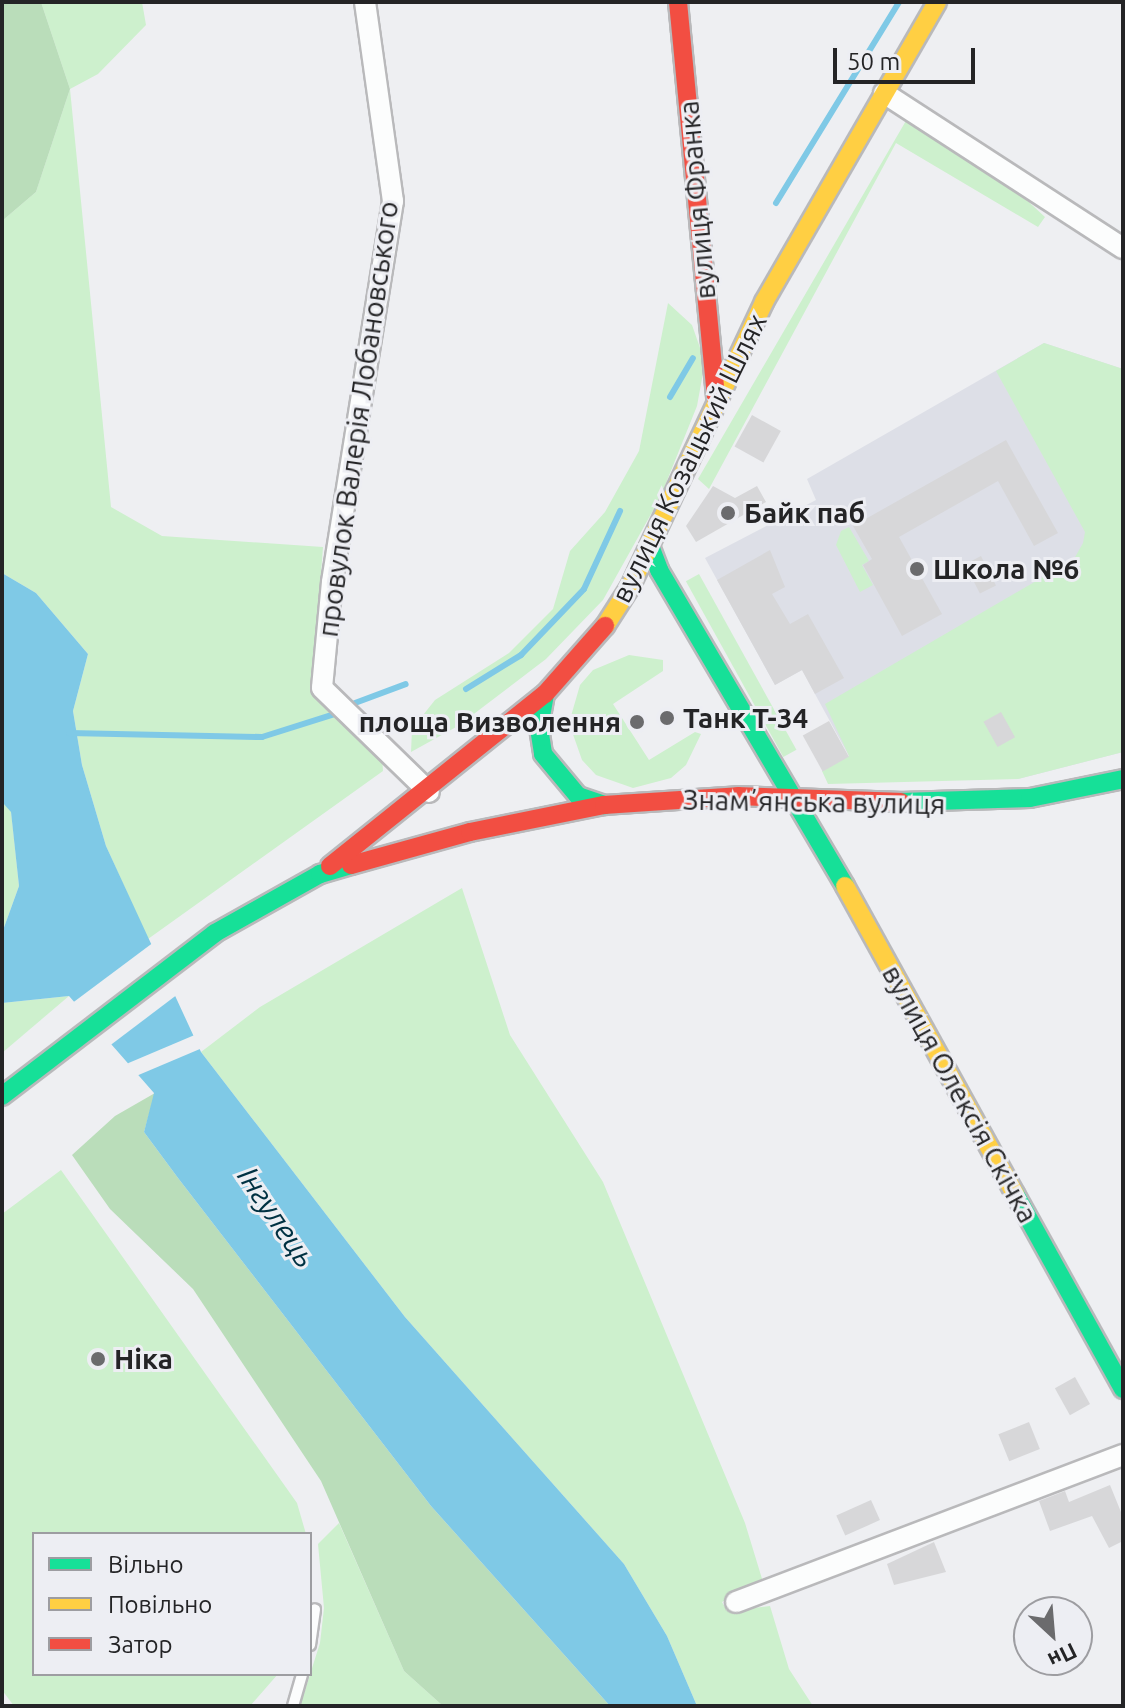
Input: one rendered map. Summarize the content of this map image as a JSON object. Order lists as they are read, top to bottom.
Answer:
{
  "streets": {
    "main road": [
      "вулиця Франка",
      "вулиця Козацький Шлях",
      "Знамʼянська вулиця",
      "вулиця Олексія Скічка"
    ],
    "street": ["провулок Валерія Лобановського"]
  },
  "crossings": [
    ["вулиця Франка", "вулиця Козацький Шлях"],
    ["провулок Валерія Лобановського", "вулиця Козацький Шлях"],
    ["вулиця Козацький Шлях", "Знамʼянська вулиця"],
    ["вулиця Козацький Шлях", "вулиця Олексія Скічка"],
    ["Знамʼянська вулиця", "вулиця Олексія Скічка"]
  ],
  "water": ["Інгулець"],
  "places": [
    "Байк паб",
    "Школа №6",
    "Танк Т-34",
    "площа Визволення",
    "Ніка"
  ],
  "legend": ["Вільно", "Повільно", "Затор"],
  "scale_bar": "50 m",
  "north": "bottom right"
}
